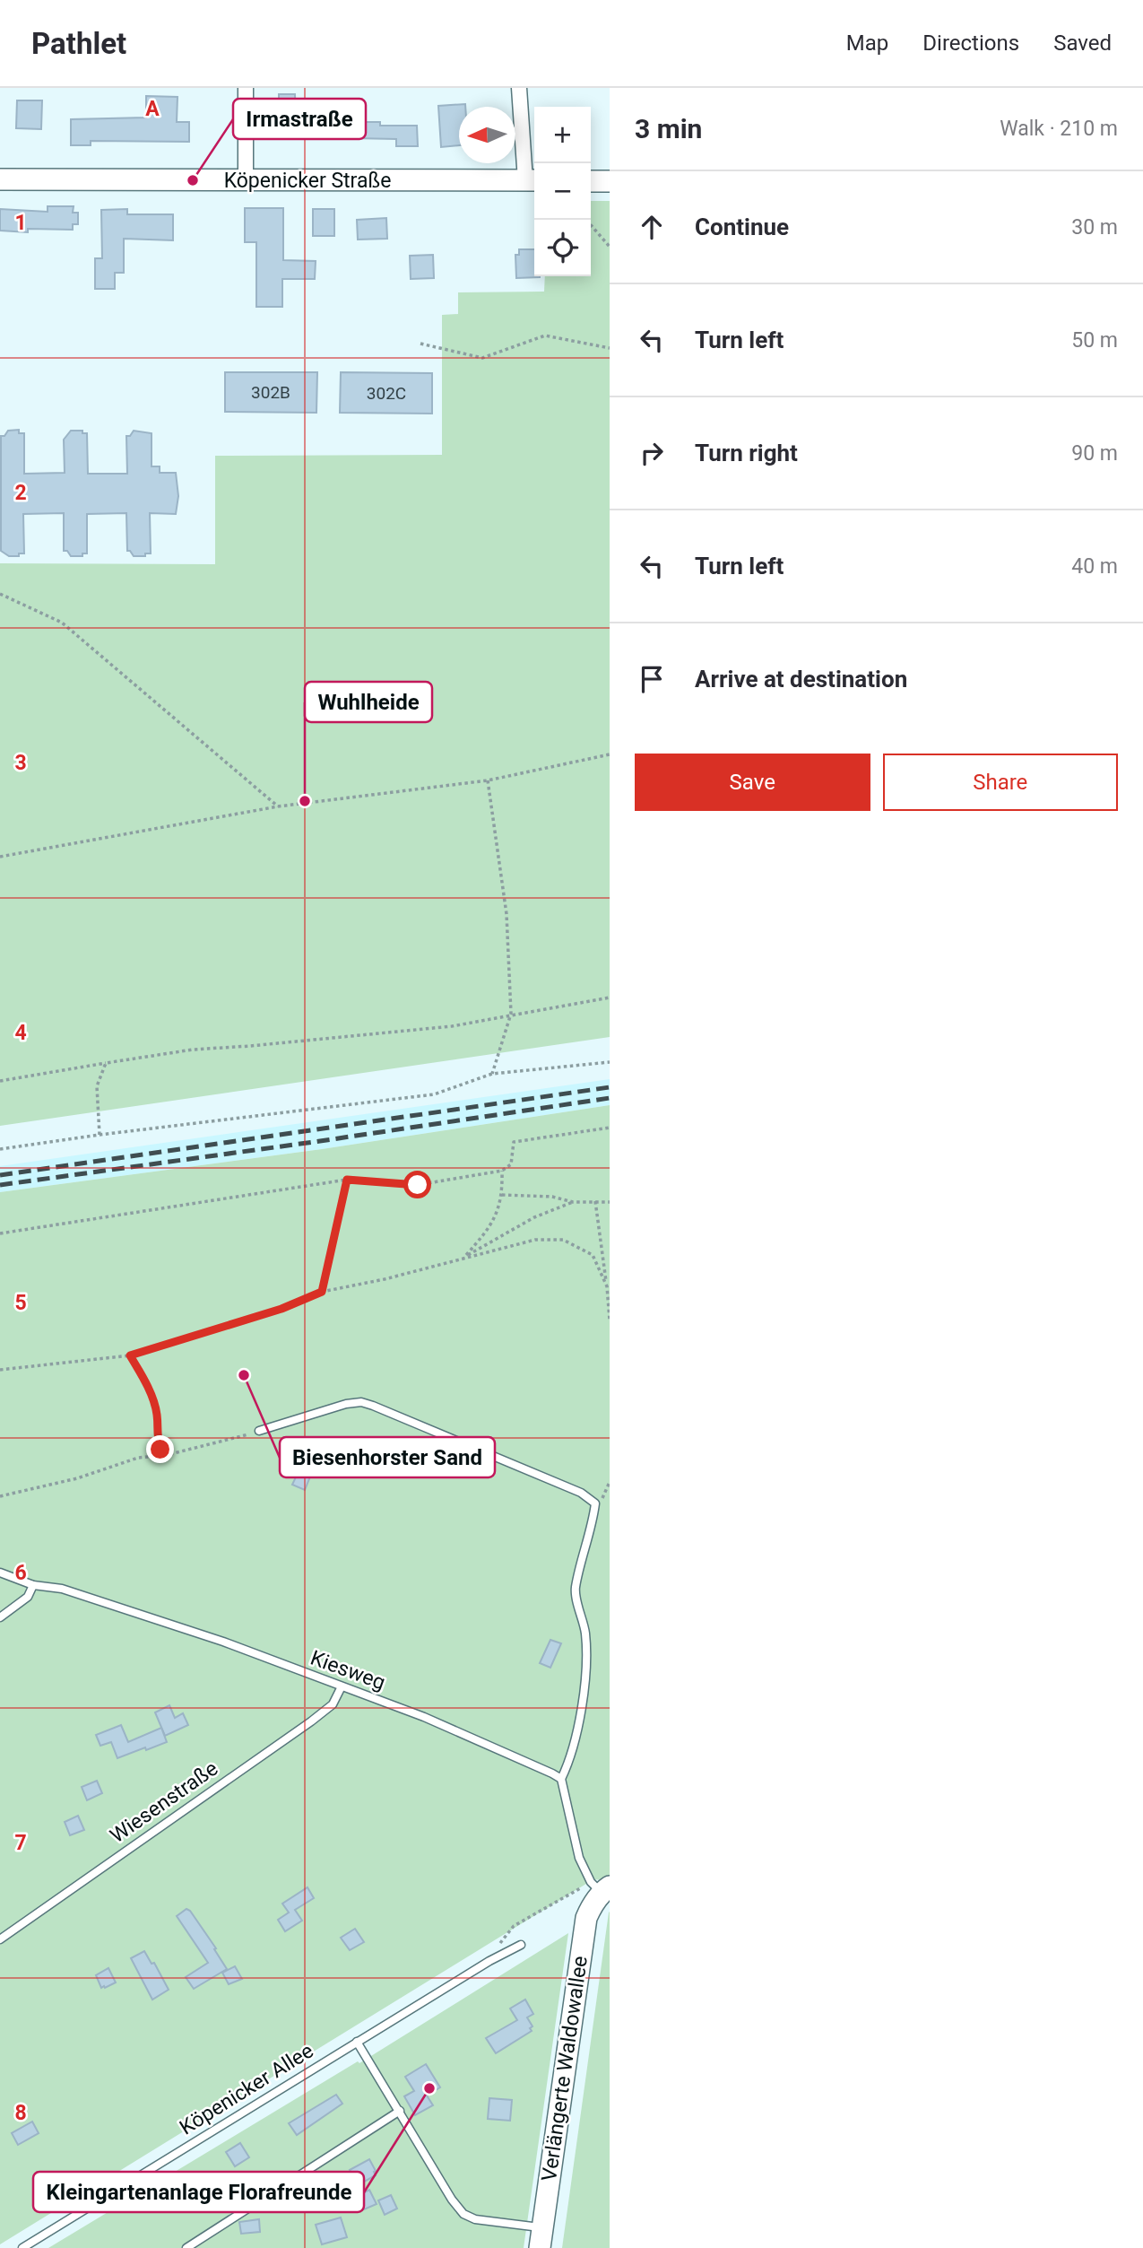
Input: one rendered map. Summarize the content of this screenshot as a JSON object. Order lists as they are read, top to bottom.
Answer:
{
  "streets": {
    "main road": ["Köpenicker Straße", "Verlängerte Waldowallee"],
    "lane": ["Kiesweg", "Wiesenstraße", "Köpenicker Allee"]
  },
  "crossings": [
    ["Kiesweg", "Wiesenstraße"]
  ],
  "places": [
    "Irmastraße",
    "Wuhlheide",
    "Biesenhorster Sand",
    "Kleingartenanlage Florafreunde"
  ],
  "house_numbers": ["302B", "302C"],
  "north": "left",
  "page": {
    "header": "Pathlet",
    "nav": ["Map", "Directions", "Saved"],
    "heading": ["3 min", "Walk · 210 m"],
    "map_buttons": ["+", "−"],
    "list": [
      ["Continue", "30 m"],
      ["Turn left", "50 m"],
      ["Turn right", "90 m"],
      ["Turn left", "40 m"],
      "Arrive at destination"
    ],
    "buttons": ["Save", "Share"]
  },
  "grid": {
    "columns": ["A"],
    "rows": [
      "1",
      "2",
      "3",
      "4",
      "5",
      "6",
      "7",
      "8"
    ]
  }
}
